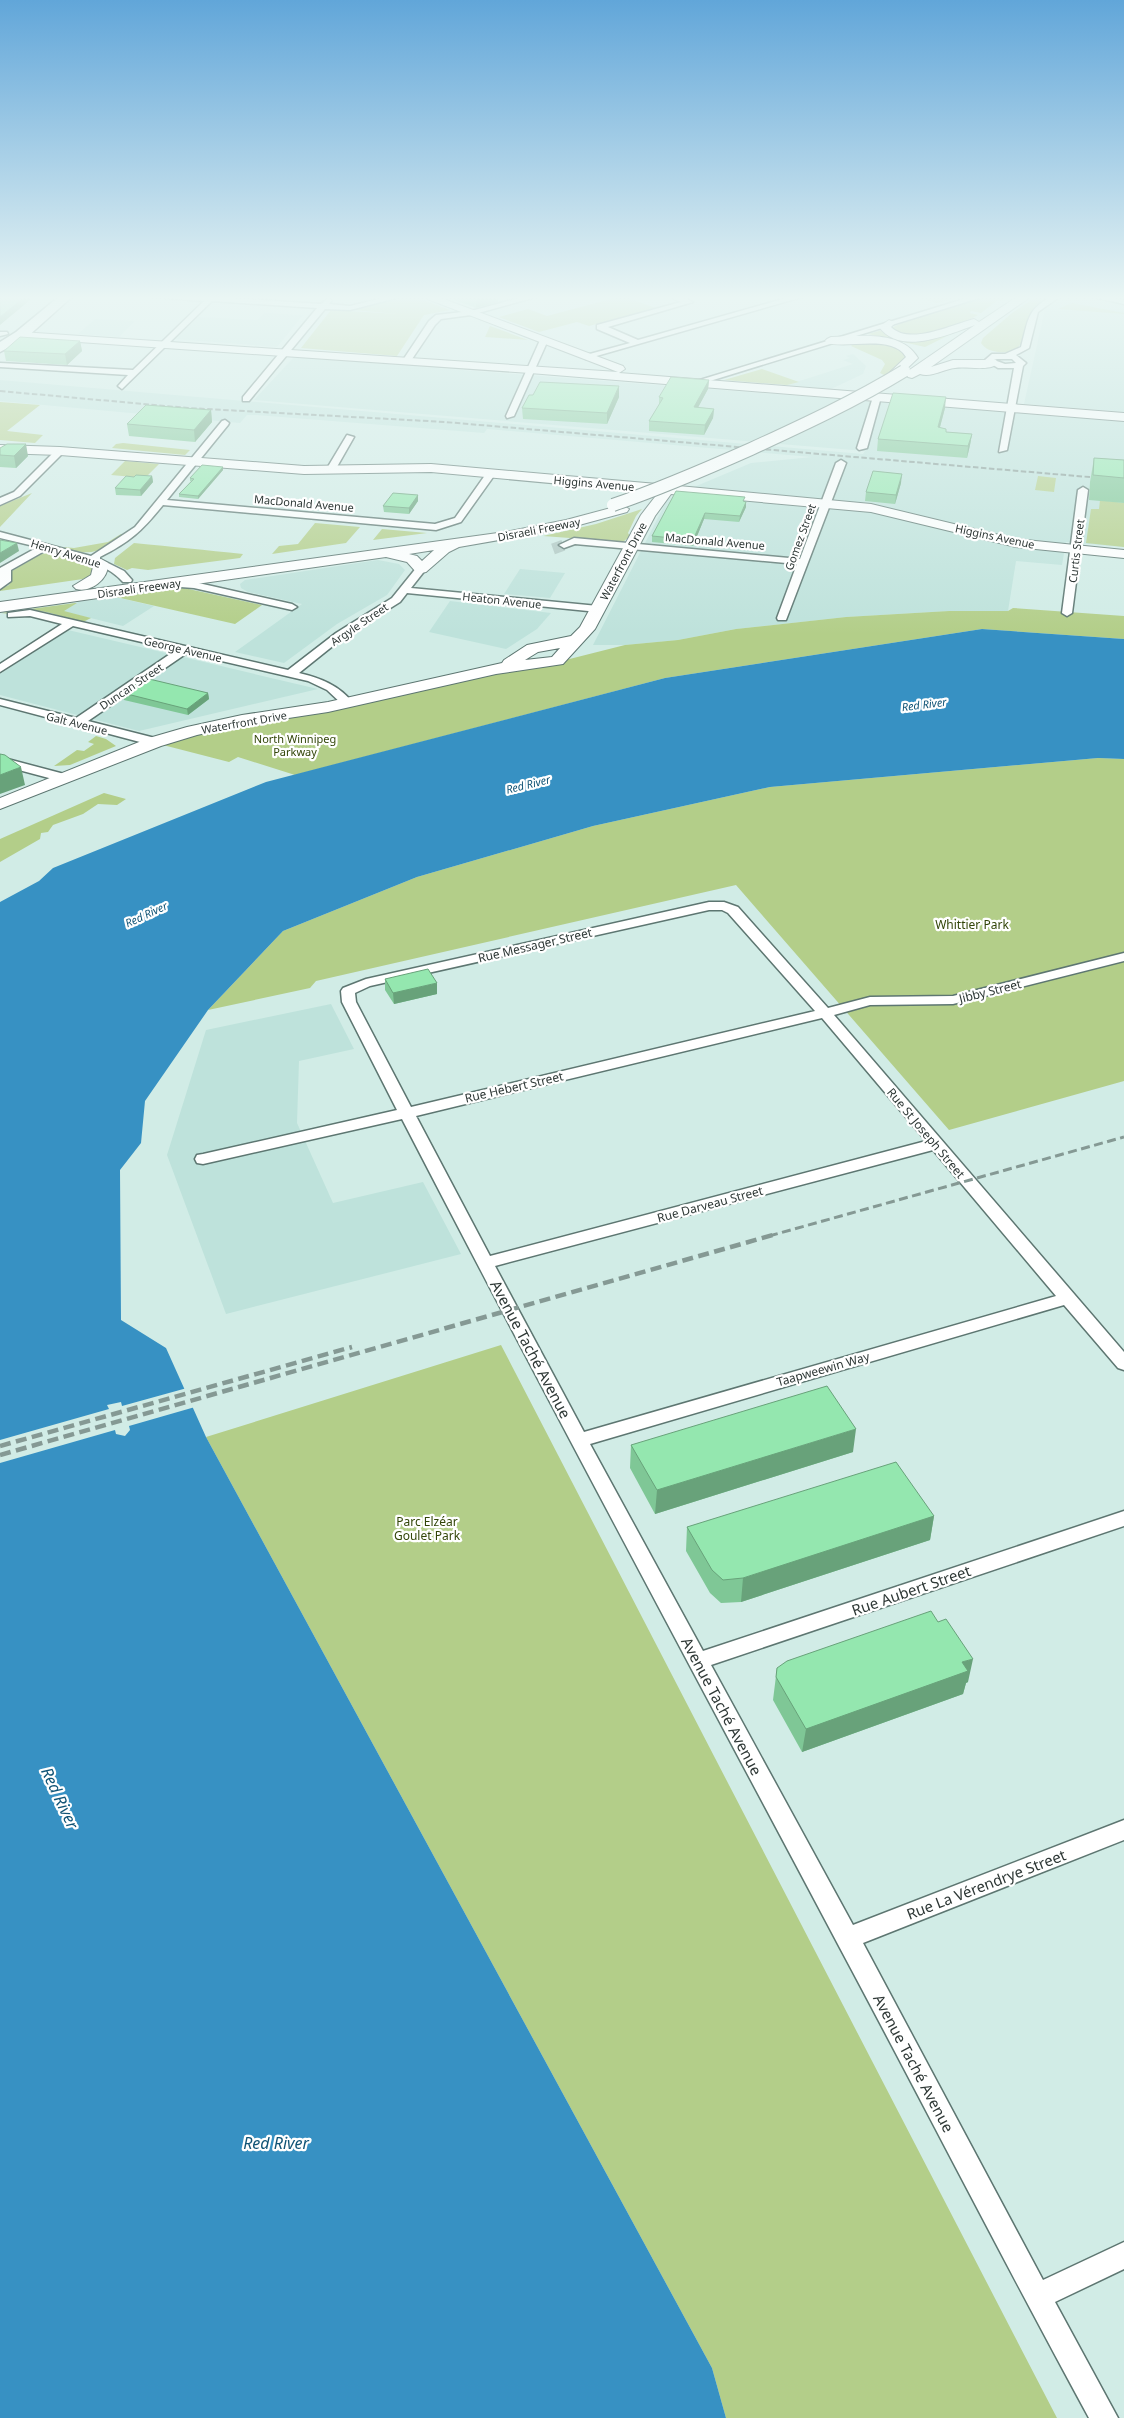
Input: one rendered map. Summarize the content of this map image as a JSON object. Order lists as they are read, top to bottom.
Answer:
{
  "streets": {
    "main road": ["Higgins Avenue", "Disraeli Freeway", "Waterfront Drive"],
    "street": [
      "MacDonald Avenue",
      "Gomez Street",
      "Curtis Street",
      "Henry Avenue",
      "Heaton Avenue",
      "Argyle Street",
      "George Avenue",
      "Duncan Street",
      "Galt Avenue",
      "Rue Messager Street",
      "Jibby Street",
      "Rue Hebert Street",
      "Rue St Joseph Street",
      "Rue Darveau Street",
      "Avenue Taché Avenue",
      "Taapweewin Way",
      "Rue Aubert Street",
      "Rue La Vérendrye Street"
    ]
  },
  "crossings": [
    ["Higgins Avenue", "MacDonald Avenue"],
    ["Higgins Avenue", "Gomez Street"],
    ["Higgins Avenue", "Curtis Street"],
    ["Higgins Avenue", "Waterfront Drive"],
    ["MacDonald Avenue", "Gomez Street"],
    ["MacDonald Avenue", "Waterfront Drive"],
    ["Disraeli Freeway", "Henry Avenue"],
    ["Disraeli Freeway", "George Avenue"],
    ["Waterfront Drive", "Heaton Avenue"],
    ["Waterfront Drive", "George Avenue"],
    ["Waterfront Drive", "Galt Avenue"],
    ["Heaton Avenue", "Argyle Street"],
    ["Argyle Street", "George Avenue"],
    ["George Avenue", "Duncan Street"],
    ["Duncan Street", "Galt Avenue"],
    ["Rue Messager Street", "Rue St Joseph Street"],
    ["Rue Messager Street", "Avenue Taché Avenue"],
    ["Jibby Street", "Rue Hebert Street"],
    ["Jibby Street", "Rue St Joseph Street"],
    ["Rue Hebert Street", "Rue St Joseph Street"],
    ["Rue Hebert Street", "Avenue Taché Avenue"],
    ["Rue St Joseph Street", "Rue Darveau Street"],
    ["Rue St Joseph Street", "Taapweewin Way"],
    ["Rue Darveau Street", "Avenue Taché Avenue"],
    ["Avenue Taché Avenue", "Taapweewin Way"],
    ["Avenue Taché Avenue", "Rue Aubert Street"],
    ["Avenue Taché Avenue", "Rue La Vérendrye Street"]
  ],
  "water": ["Red River"],
  "parks": ["North Winnipeg Parkway", "Whittier Park", "Parc Elzéar Goulet Park"]
}
